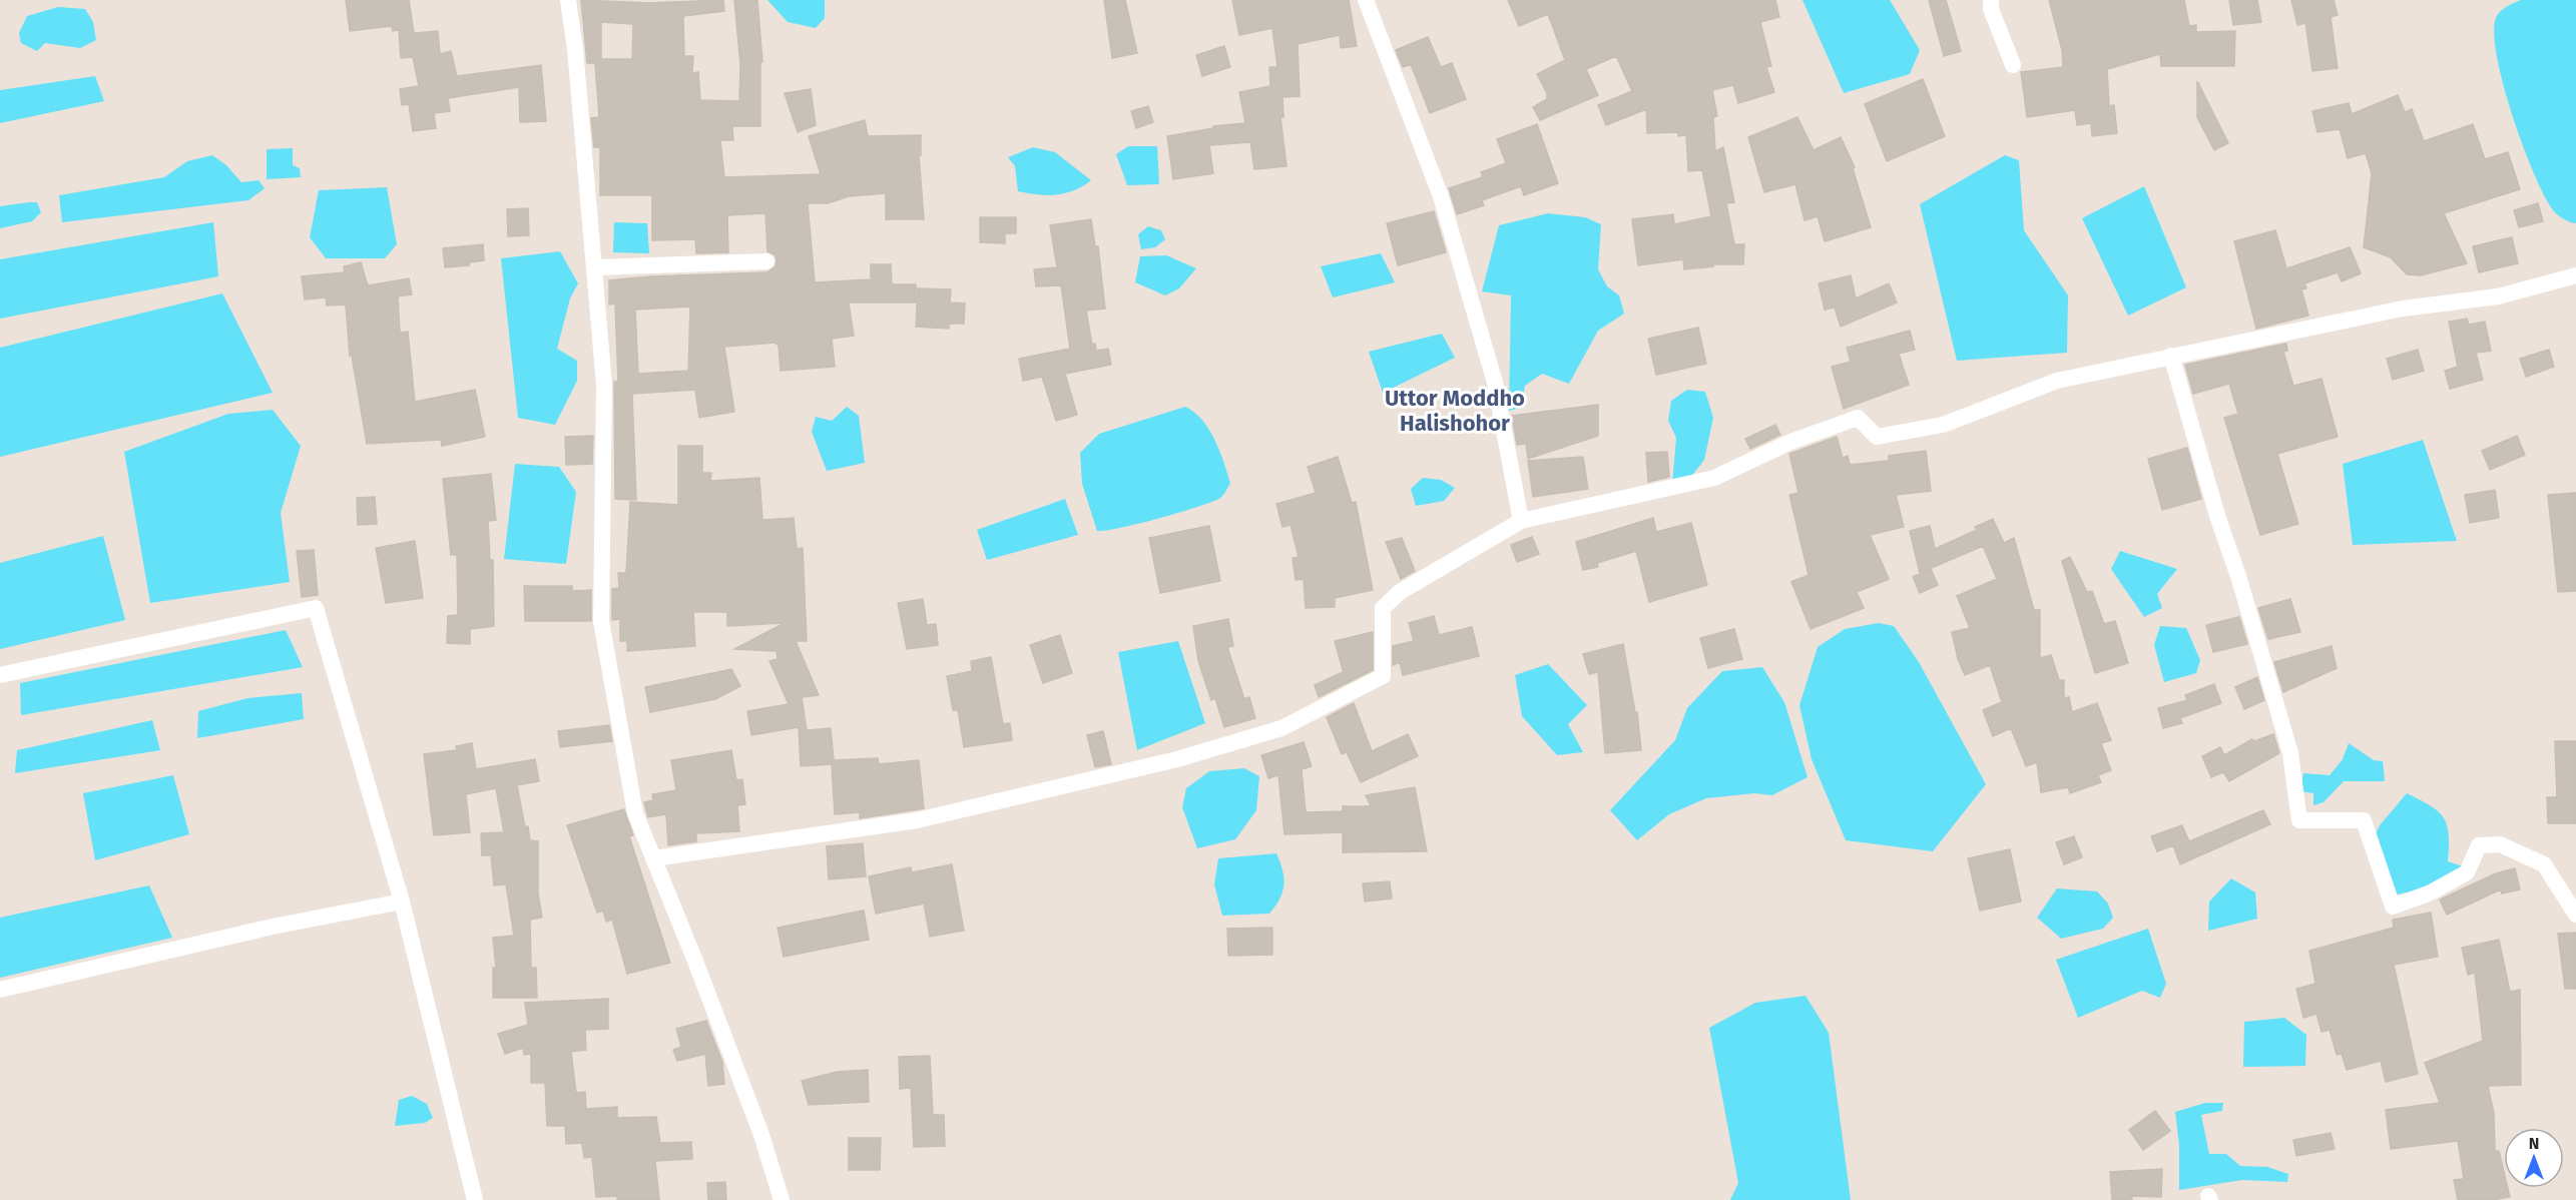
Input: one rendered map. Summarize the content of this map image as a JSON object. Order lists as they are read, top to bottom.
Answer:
{
  "districts": ["Uttor Moddho Halishohor"],
  "north": "top"
}
